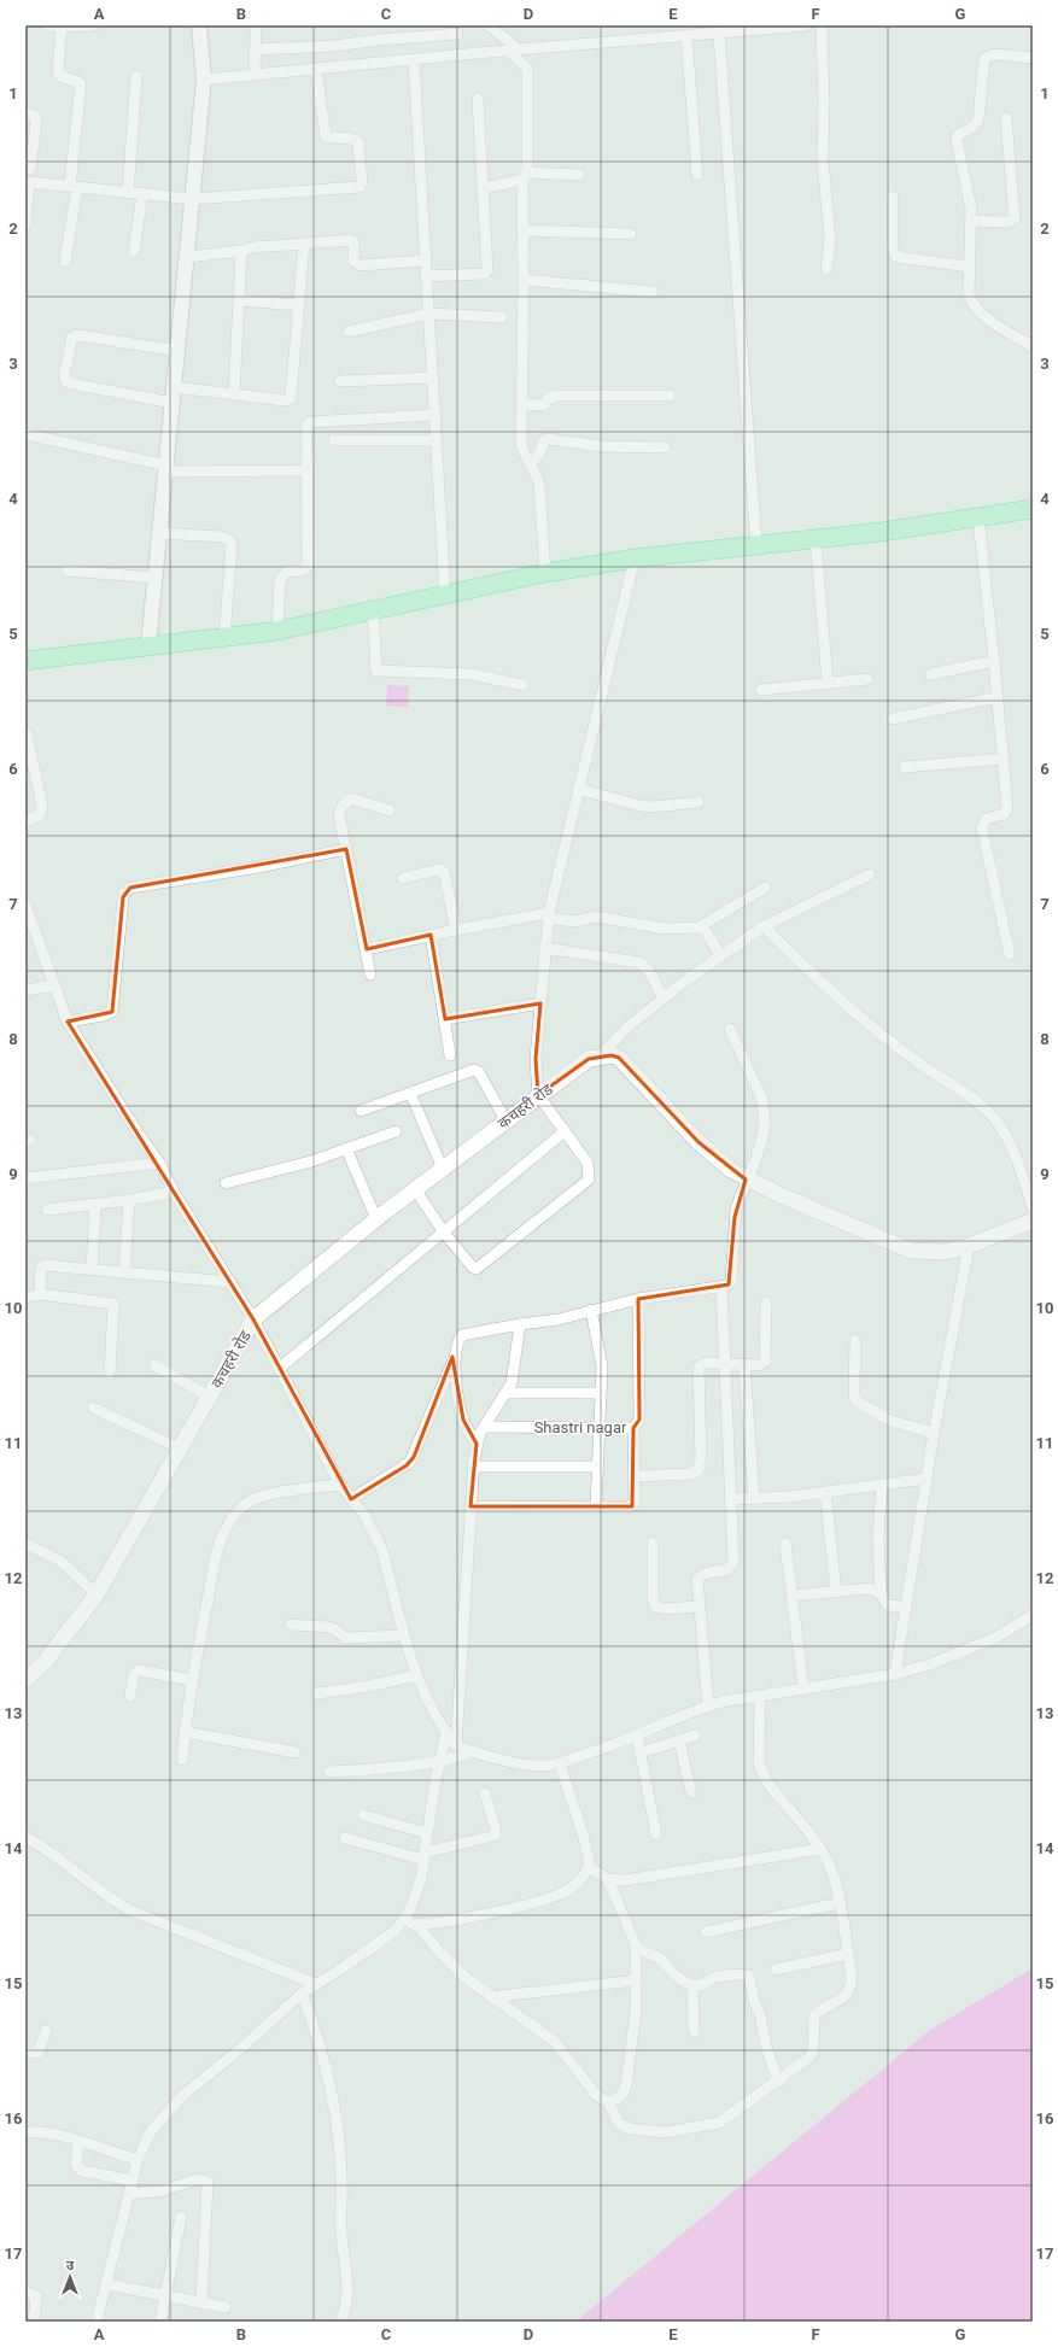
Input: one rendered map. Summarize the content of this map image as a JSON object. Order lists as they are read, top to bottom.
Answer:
{
  "streets": {
    "main road": ["कचहरी रोड"],
    "street": ["Shastri nagar"]
  },
  "north": "top",
  "grid": {
    "columns": [
      "A",
      "B",
      "C",
      "D",
      "E",
      "F",
      "G"
    ],
    "rows": [
      "1",
      "2",
      "3",
      "4",
      "5",
      "6",
      "7",
      "8",
      "9",
      "10",
      "11",
      "12",
      "13",
      "14",
      "15",
      "16",
      "17"
    ]
  }
}
